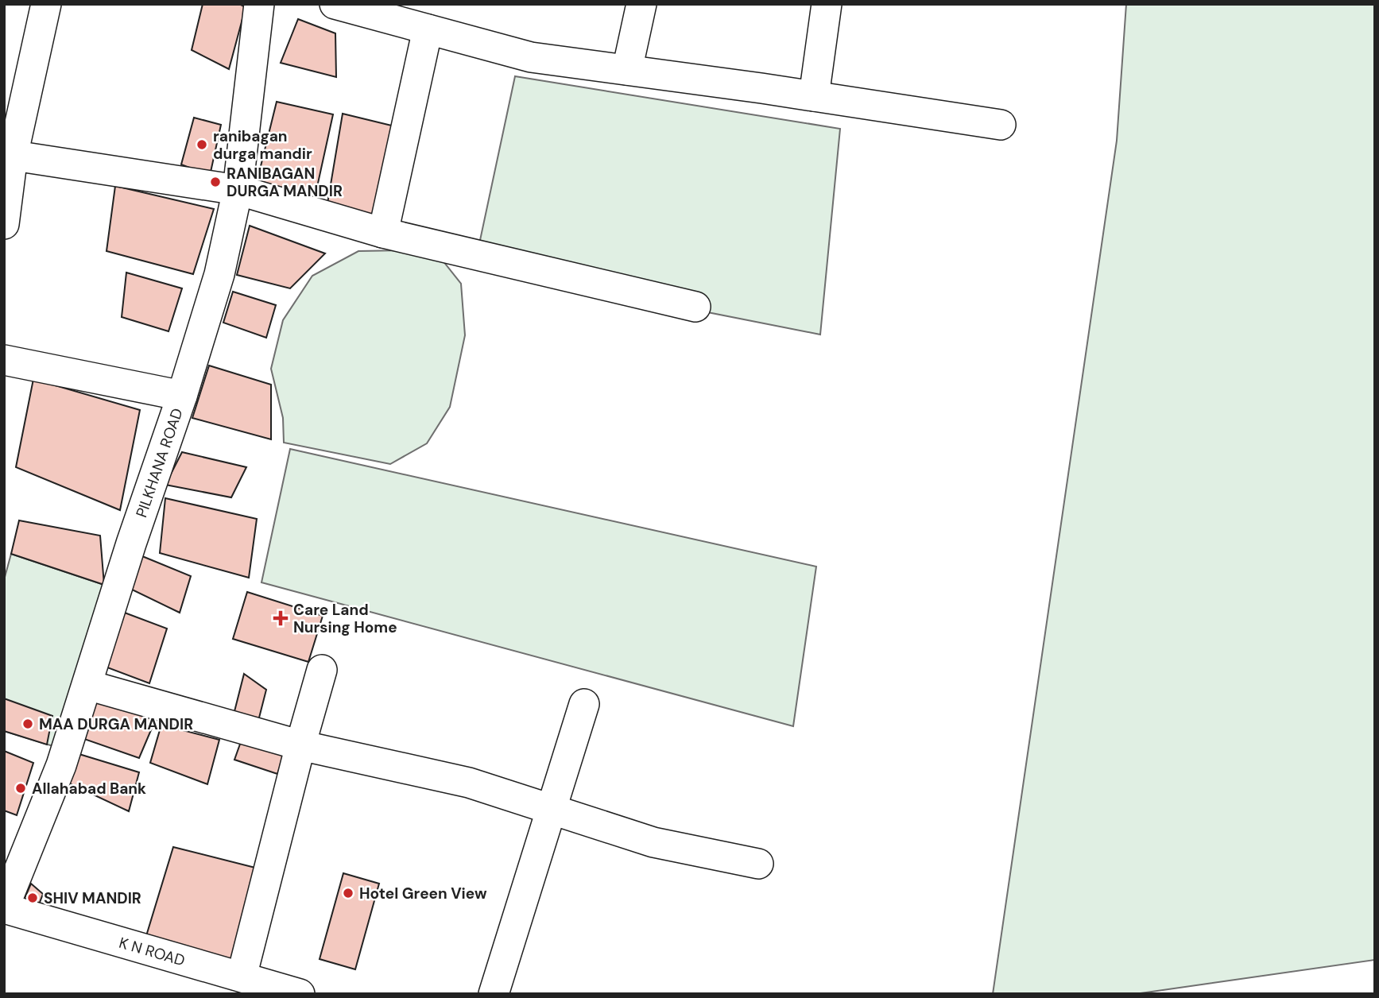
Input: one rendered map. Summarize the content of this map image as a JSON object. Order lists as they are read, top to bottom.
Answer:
{
  "streets": {
    "street": ["PILKHANA ROAD", "K N ROAD"]
  },
  "crossings": [
    ["PILKHANA ROAD", "K N ROAD"]
  ],
  "places": {
    "other": [
      "ranibagan durga mandir",
      "RANIBAGAN DURGA MANDIR",
      "MAA DURGA MANDIR",
      "Allahabad Bank",
      "Hotel Green View",
      "SHIV MANDIR"
    ],
    "health": ["Care Land Nursing Home"]
  }
}
